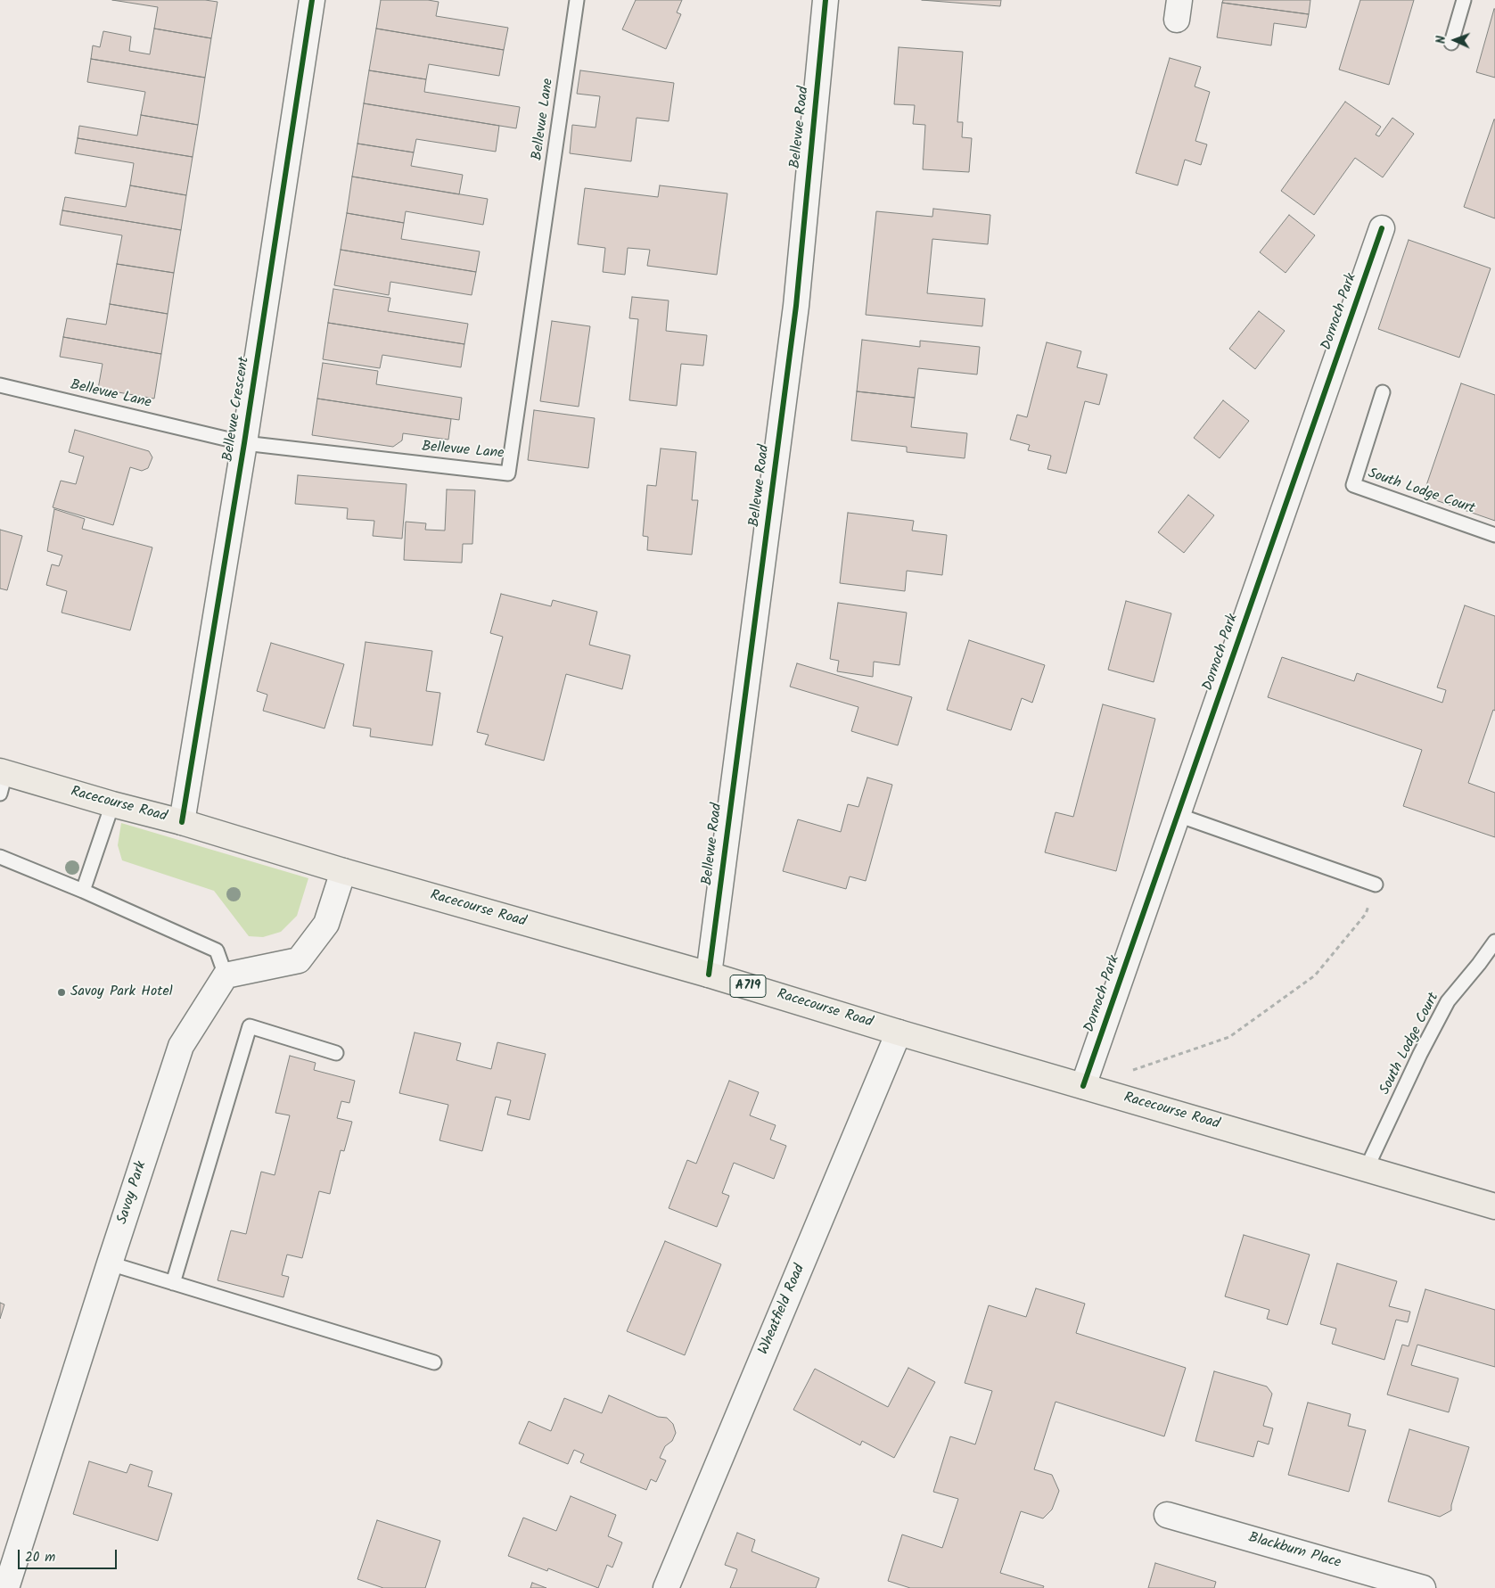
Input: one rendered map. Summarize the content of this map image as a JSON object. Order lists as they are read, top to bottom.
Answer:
{
  "streets": {
    "main road": ["Racecourse Road", "A719"],
    "street": [
      "Bellevue Road",
      "Dornoch Park",
      "Bellevue Crescent",
      "Savoy Park",
      "Wheatfield Road",
      "Blackburn Place"
    ],
    "lane": ["Bellevue Lane", "South Lodge Court"]
  },
  "crossings": [
    ["Bellevue Lane", "Bellevue Crescent"],
    ["Bellevue Road", "Racecourse Road"],
    ["Dornoch Park", "Racecourse Road"],
    ["Bellevue Crescent", "Racecourse Road"],
    ["South Lodge Court", "Racecourse Road"],
    ["Racecourse Road", "Wheatfield Road"]
  ],
  "places": ["Savoy Park Hotel"],
  "scale_bar": "20 m",
  "north": "left"
}
